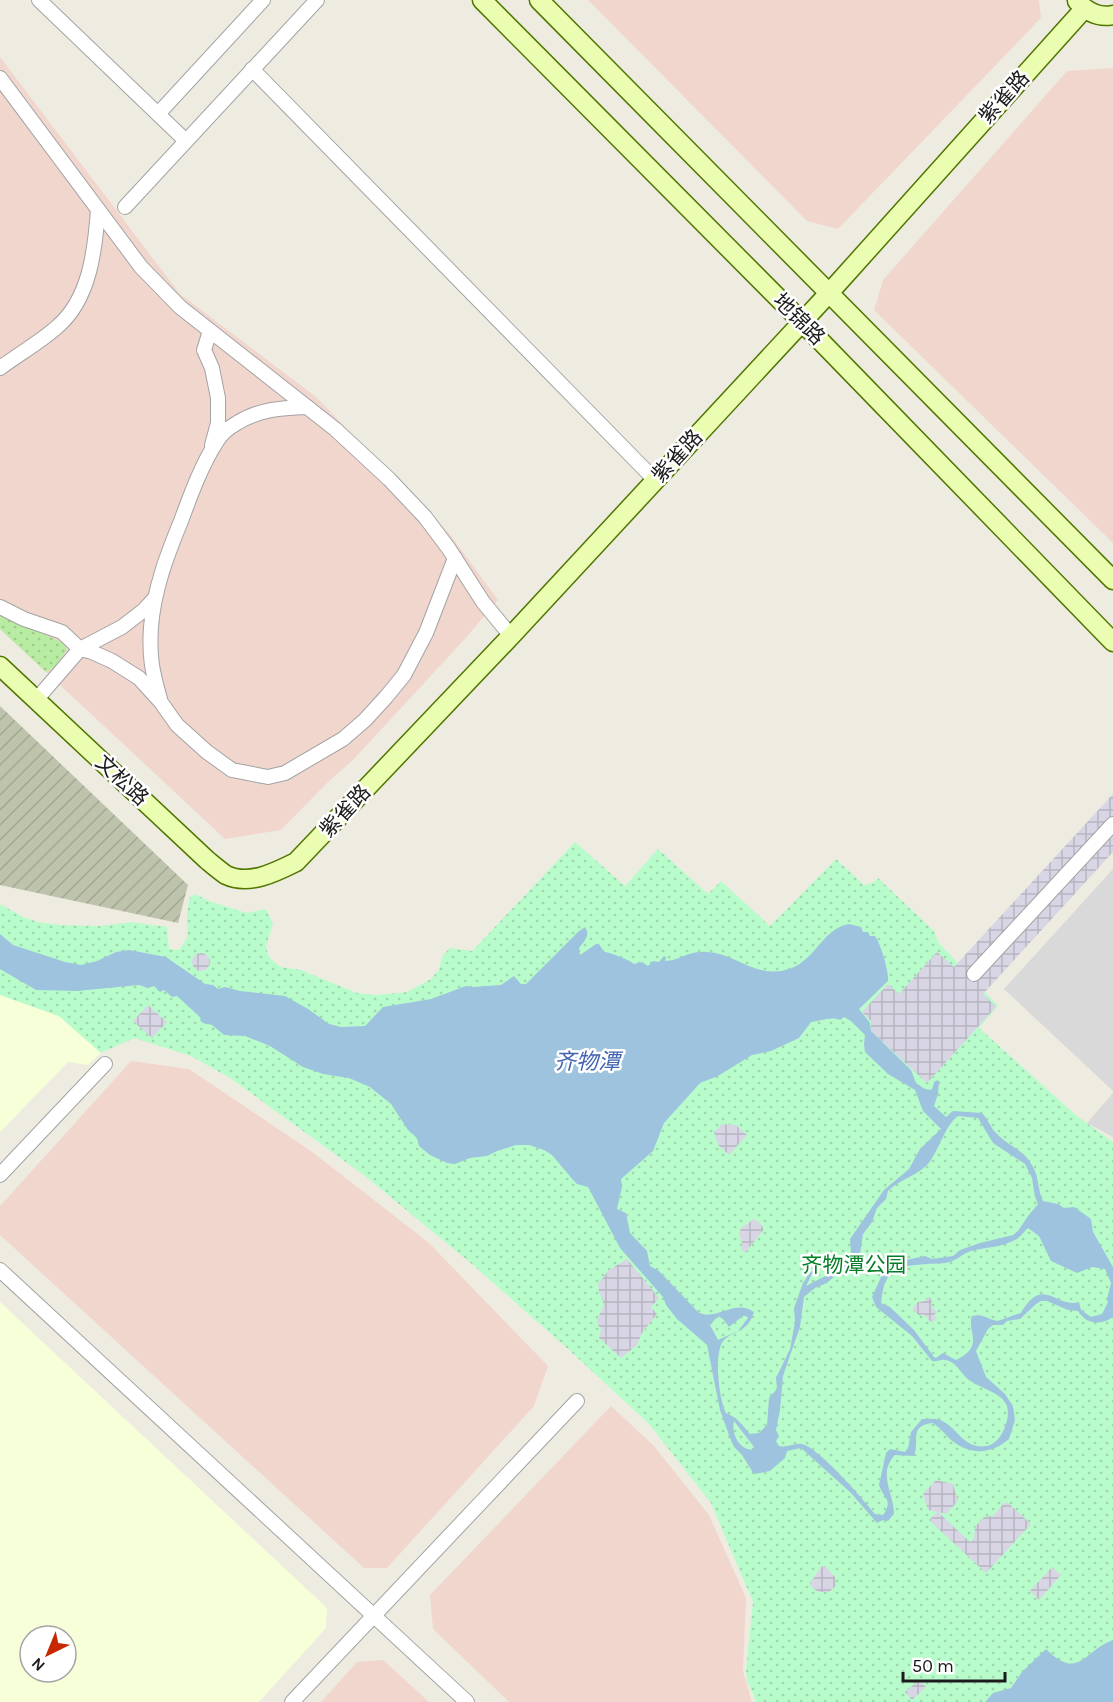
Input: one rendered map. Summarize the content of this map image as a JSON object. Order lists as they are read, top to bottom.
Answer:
{
  "streets": {
    "street": ["紫雀路", "地锦路", "文松路"]
  },
  "crossings": [
    ["紫雀路", "地锦路"],
    ["紫雀路", "文松路"]
  ],
  "water": ["齐物潭"],
  "parks": ["齐物潭公园"],
  "scale_bar": "50 m",
  "north": "bottom left"
}
